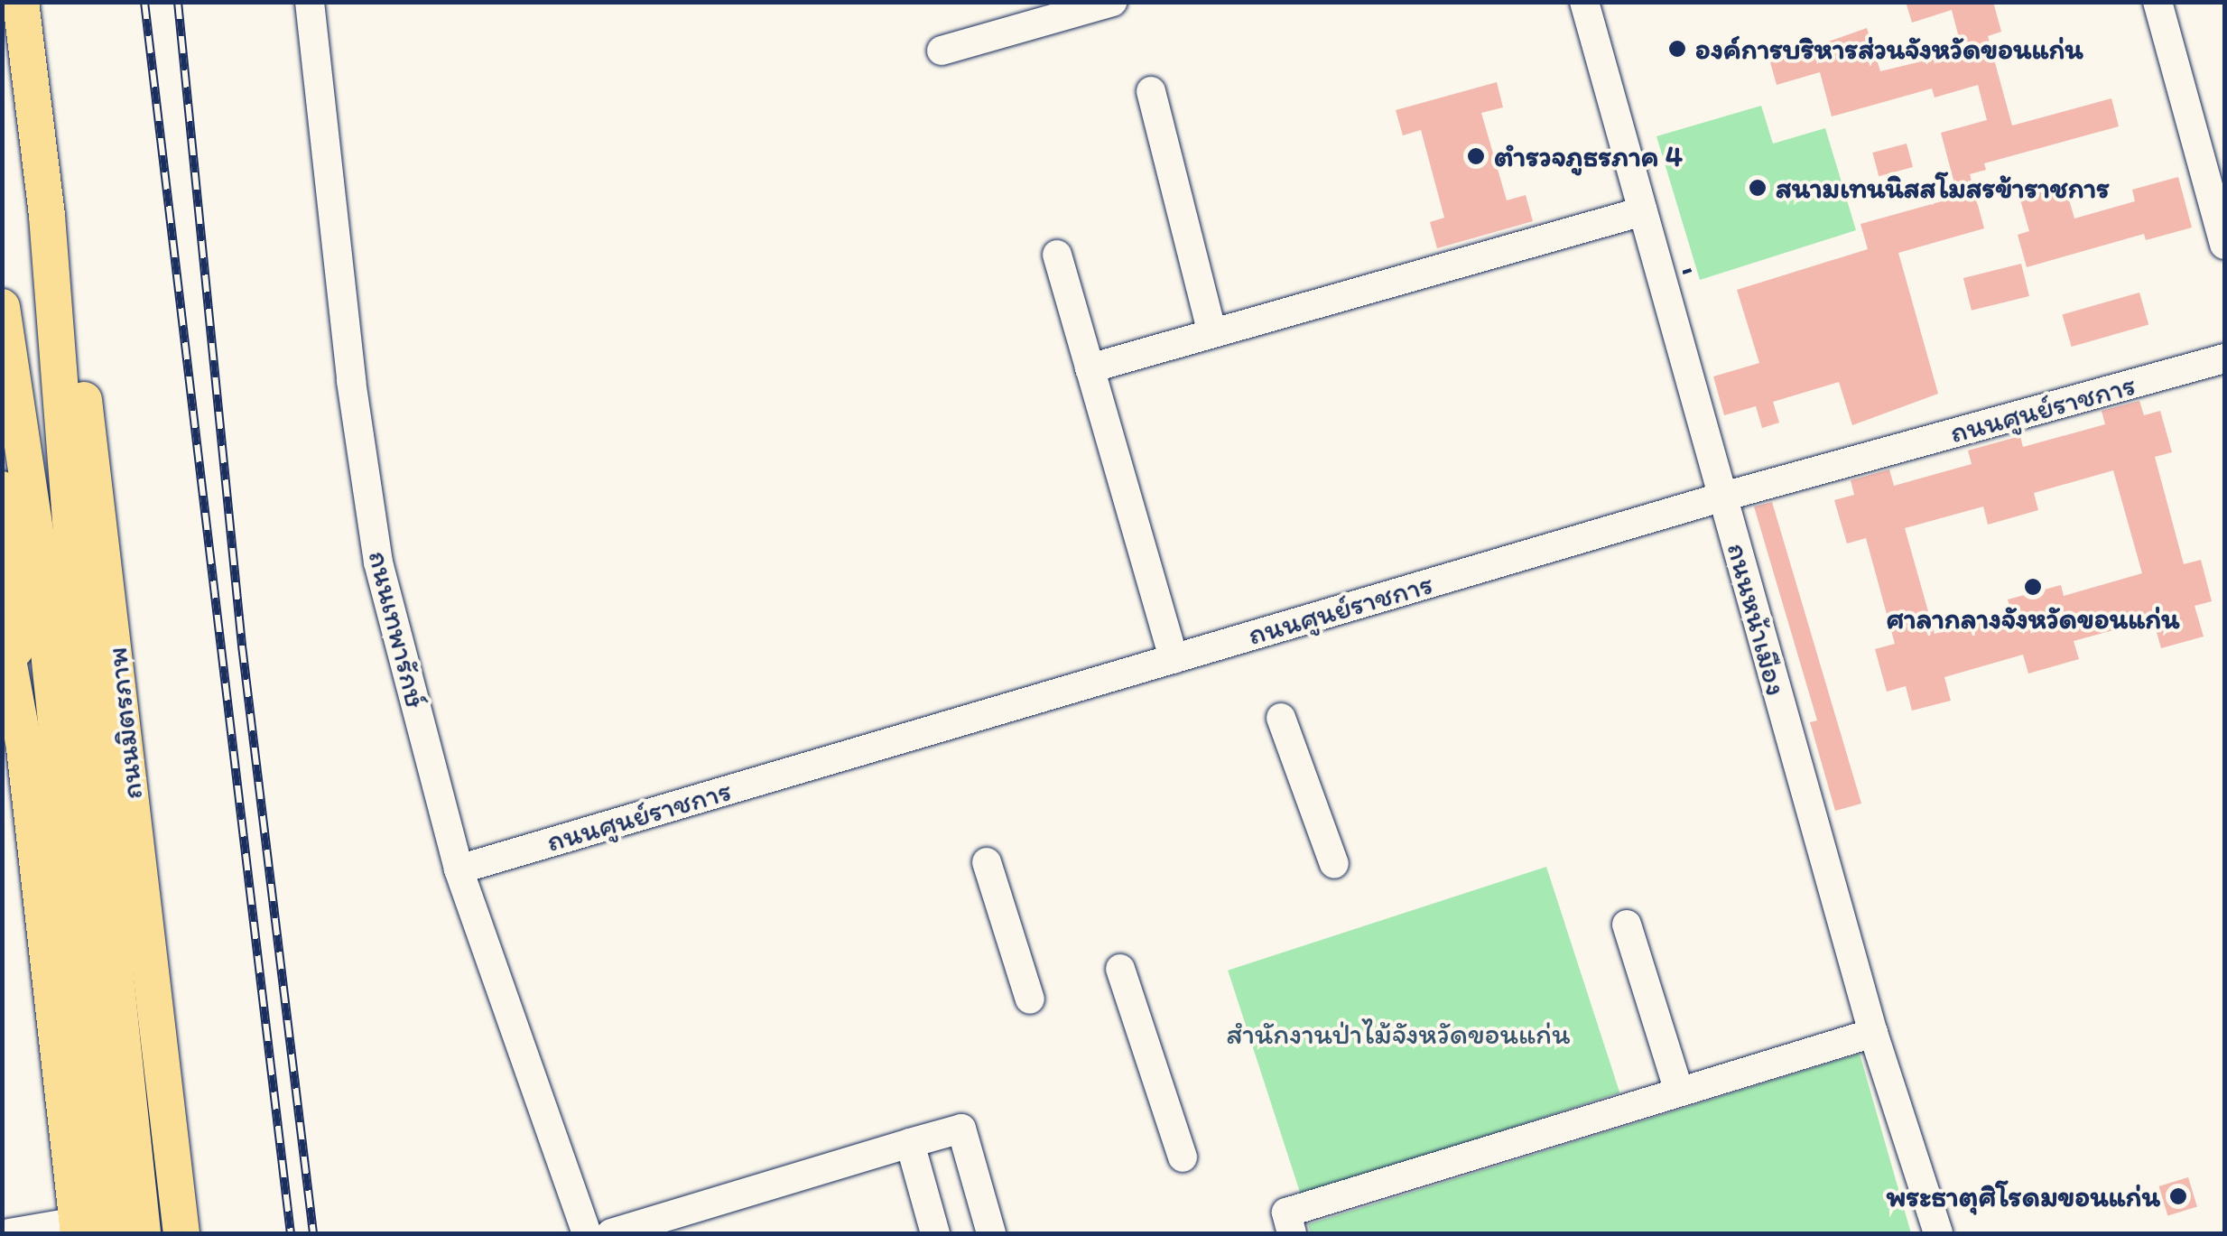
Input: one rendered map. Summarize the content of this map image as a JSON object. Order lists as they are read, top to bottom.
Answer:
{
  "streets": {
    "main road": ["ถนนมิตรภาพ"],
    "street": ["ถนนศูนย์ราชการ", "ถนนหน้าเมือง", "ถนนเทพารักษ์"]
  },
  "crossings": [
    ["ถนนศูนย์ราชการ", "ถนนหน้าเมือง"],
    ["ถนนศูนย์ราชการ", "ถนนเทพารักษ์"]
  ],
  "parks": ["สำนักงานป่าไม้จังหวัดขอนแก่น"],
  "places": [
    "องค์การบริหารส่วนจังหวัดขอนแก่น",
    "ตำรวจภูธรภาค 4",
    "สนามเทนนิสสโมสรข้าราชการ",
    "ศาลากลางจังหวัดขอนแก่น",
    "พระธาตุศิโรดมขอนแก่น"
  ]
}
